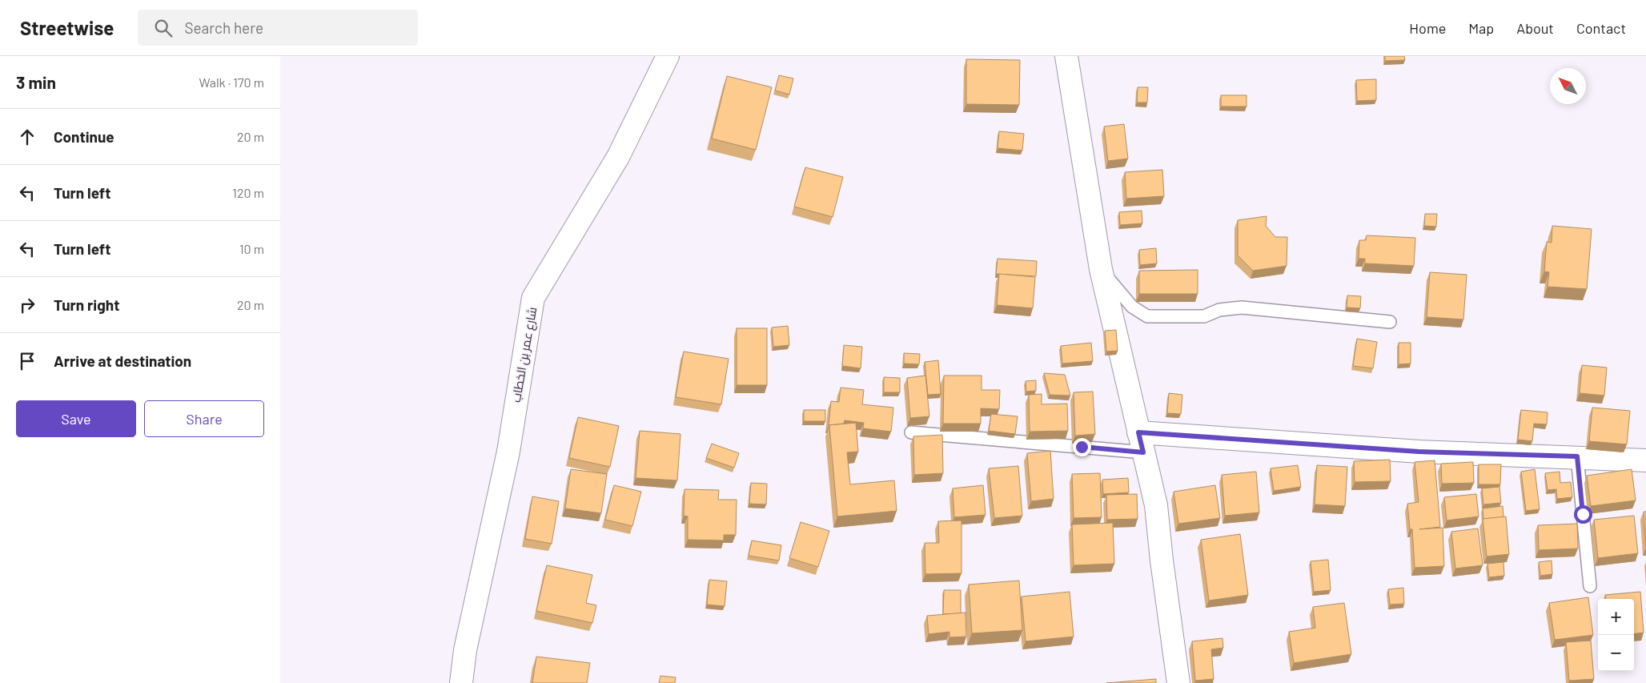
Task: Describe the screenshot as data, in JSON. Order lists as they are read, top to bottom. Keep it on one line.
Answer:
{"streets":{"street":["شارع عمر بن الخطاب"]},"north":"top left","page":{"header":"Streetwise","search":"Search here","nav":["Home","Map","About","Contact"],"heading":["3 min","Walk · 170 m"],"list":[["Continue","20 m"],["Turn left","120 m"],["Turn left","10 m"],["Turn right","20 m"],"Arrive at destination"],"buttons":["Save","Share"],"map_buttons":["+","−"]}}
